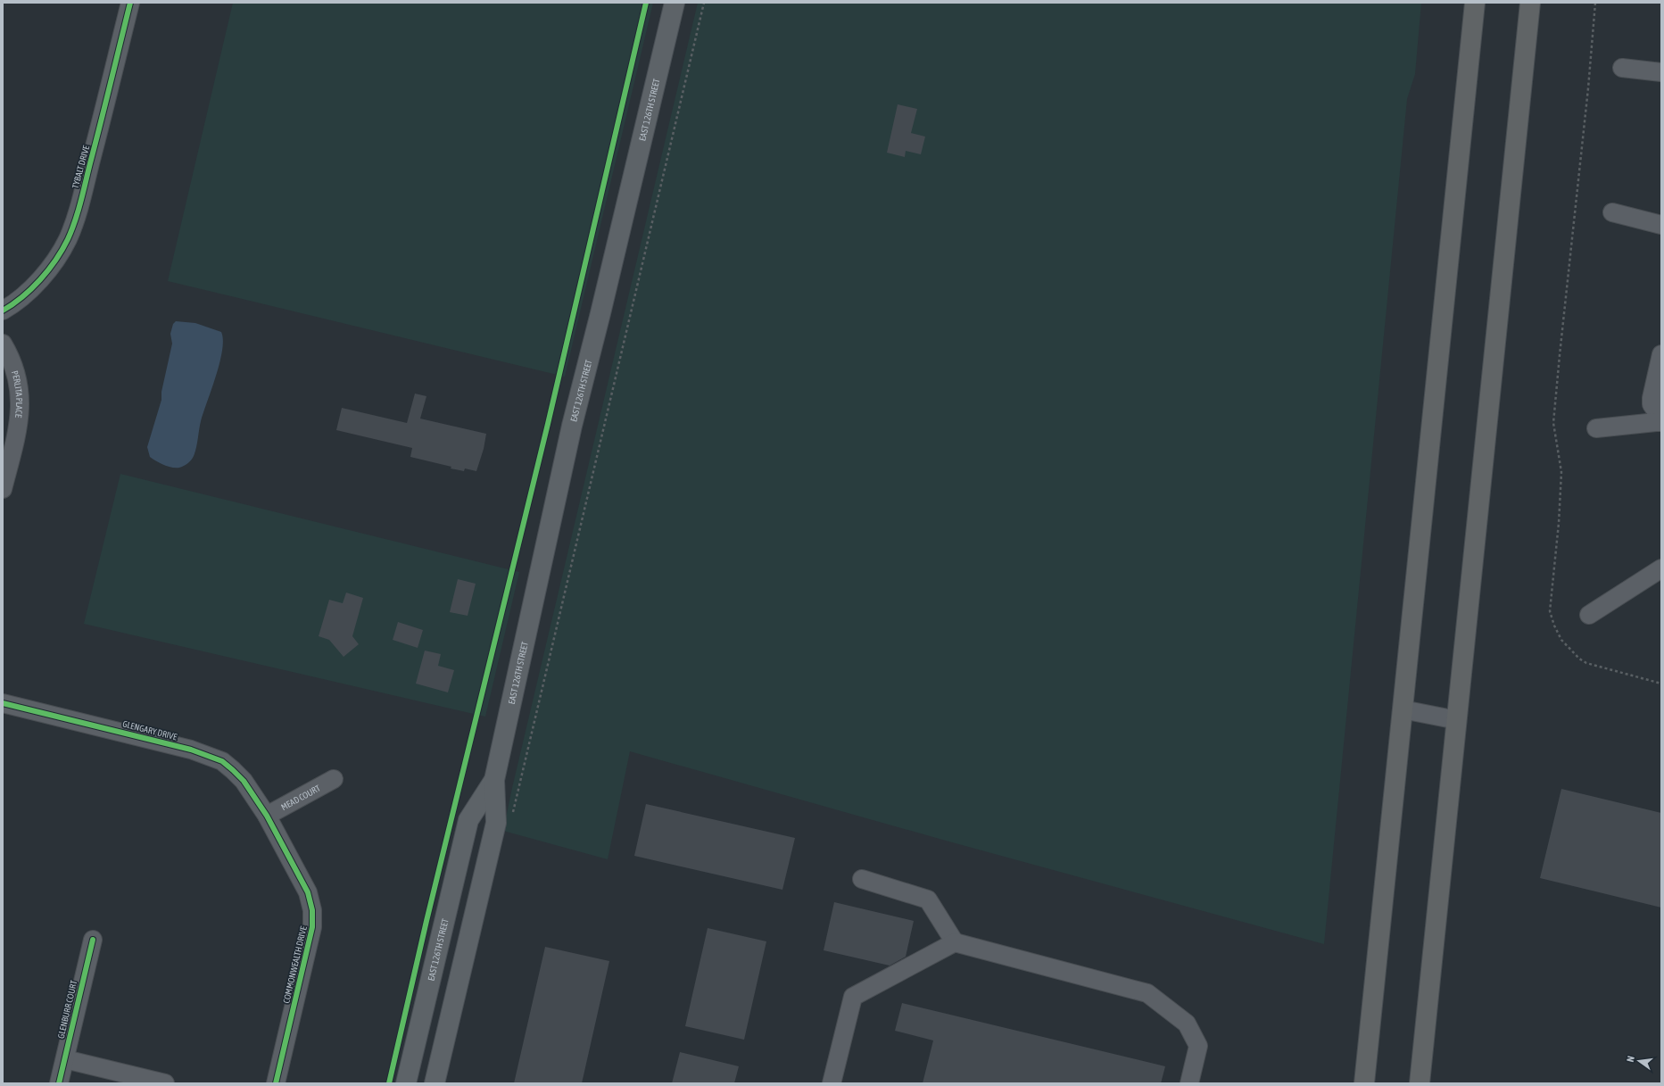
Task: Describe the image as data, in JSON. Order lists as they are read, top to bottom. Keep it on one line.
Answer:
{"streets":{"main road":["EAST 126TH STREET"],"street":["TYBALT DRIVE","PERLITA PLACE","GLENGARY DRIVE","MEAD COURT","COMMONWEALTH DRIVE","GLENBURR COURT"]},"crossings":[["GLENGARY DRIVE","MEAD COURT"],["GLENGARY DRIVE","COMMONWEALTH DRIVE"],["MEAD COURT","COMMONWEALTH DRIVE"]],"north":"left"}
